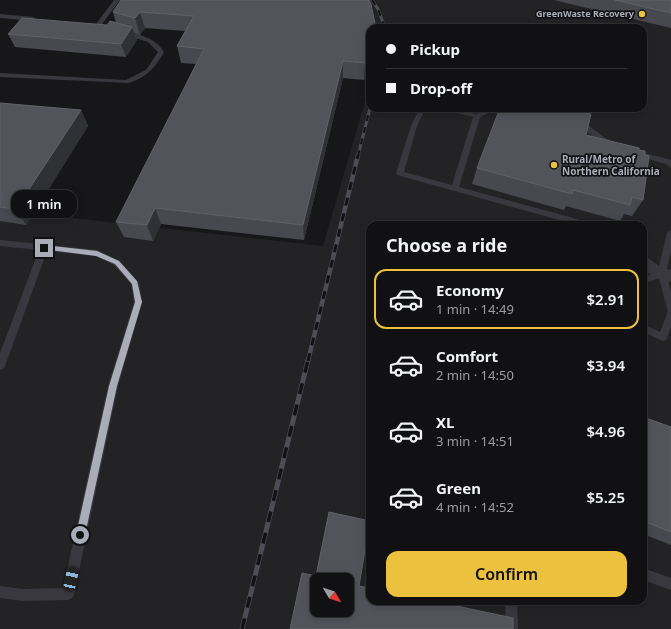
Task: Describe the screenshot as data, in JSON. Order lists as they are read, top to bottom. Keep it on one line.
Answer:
{"places":["GreenWaste Recovery","Rural/Metro of Northern California"],"north":"bottom right","page":{"banner":["Pickup","Drop-off"],"bubble":"1 min","heading":"Choose a ride","list":[{"name":"Economy","note":"1 min · 14:49","value":"$2.91"},{"name":"Comfort","note":"2 min · 14:50","value":"$3.94"},{"name":"XL","note":"3 min · 14:51","value":"$4.96"},{"name":"Green","note":"4 min · 14:52","value":"$5.25"}],"buttons":"Confirm"}}
